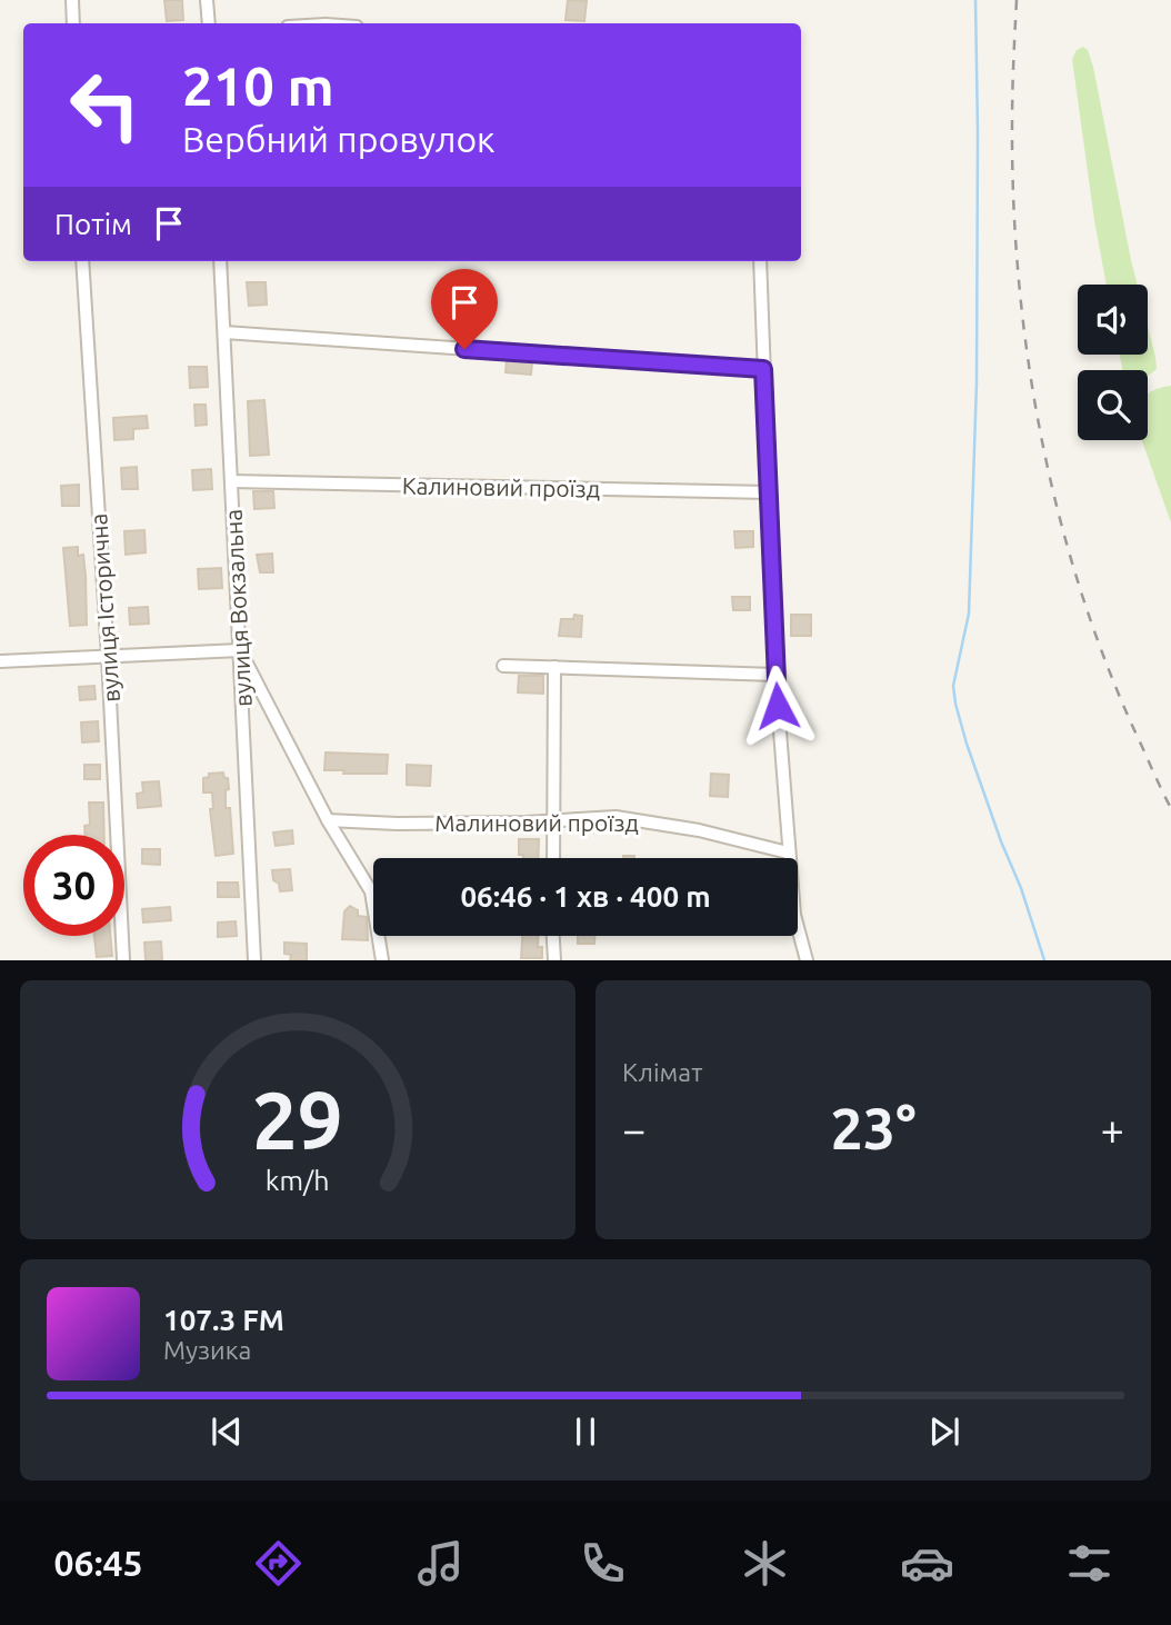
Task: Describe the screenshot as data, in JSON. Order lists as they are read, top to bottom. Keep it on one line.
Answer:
{"streets":{"street":["Калиновий проїзд","вулиця Історична","вулиця Вокзальна","Малиновий проїзд"]},"crossings":[["Калиновий проїзд","вулиця Вокзальна"]],"page":{"turn":["210 m","Вербний провулок"],"then":"Потім","limit":"30","trip":"06:46 · 1 хв · 400 m","tile":"Клімат","heat":["−","23°","+"],"song":["107.3 FM","Музика"],"tabs":"06:45","gauge":["29","km/h"]}}
